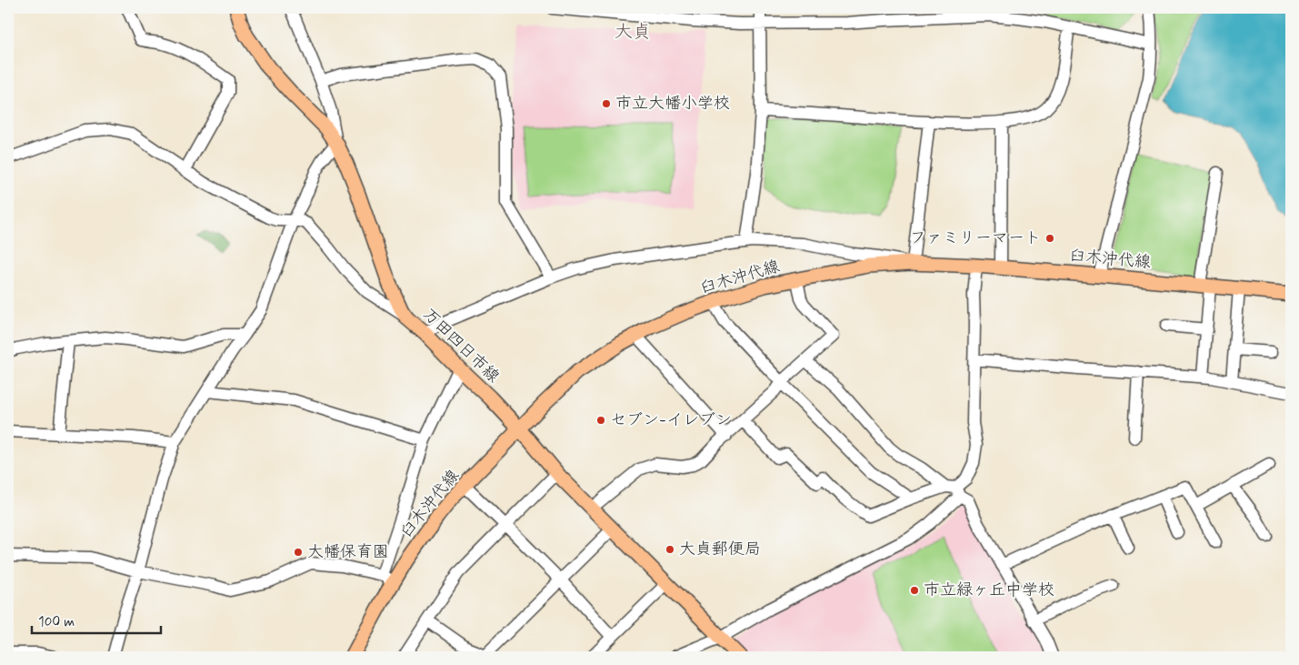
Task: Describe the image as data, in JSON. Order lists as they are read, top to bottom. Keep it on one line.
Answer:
{"streets":{"main road":["臼木沖代線","万田四日市線"]},"crossings":[["臼木沖代線","万田四日市線"]],"districts":["大貞"],"places":["市立大幡小学校","ファミリーマート","セブン-イレブン","大貞郵便局","大幡保育園","市立緑ヶ丘中学校"],"scale_bar":"100 m"}
